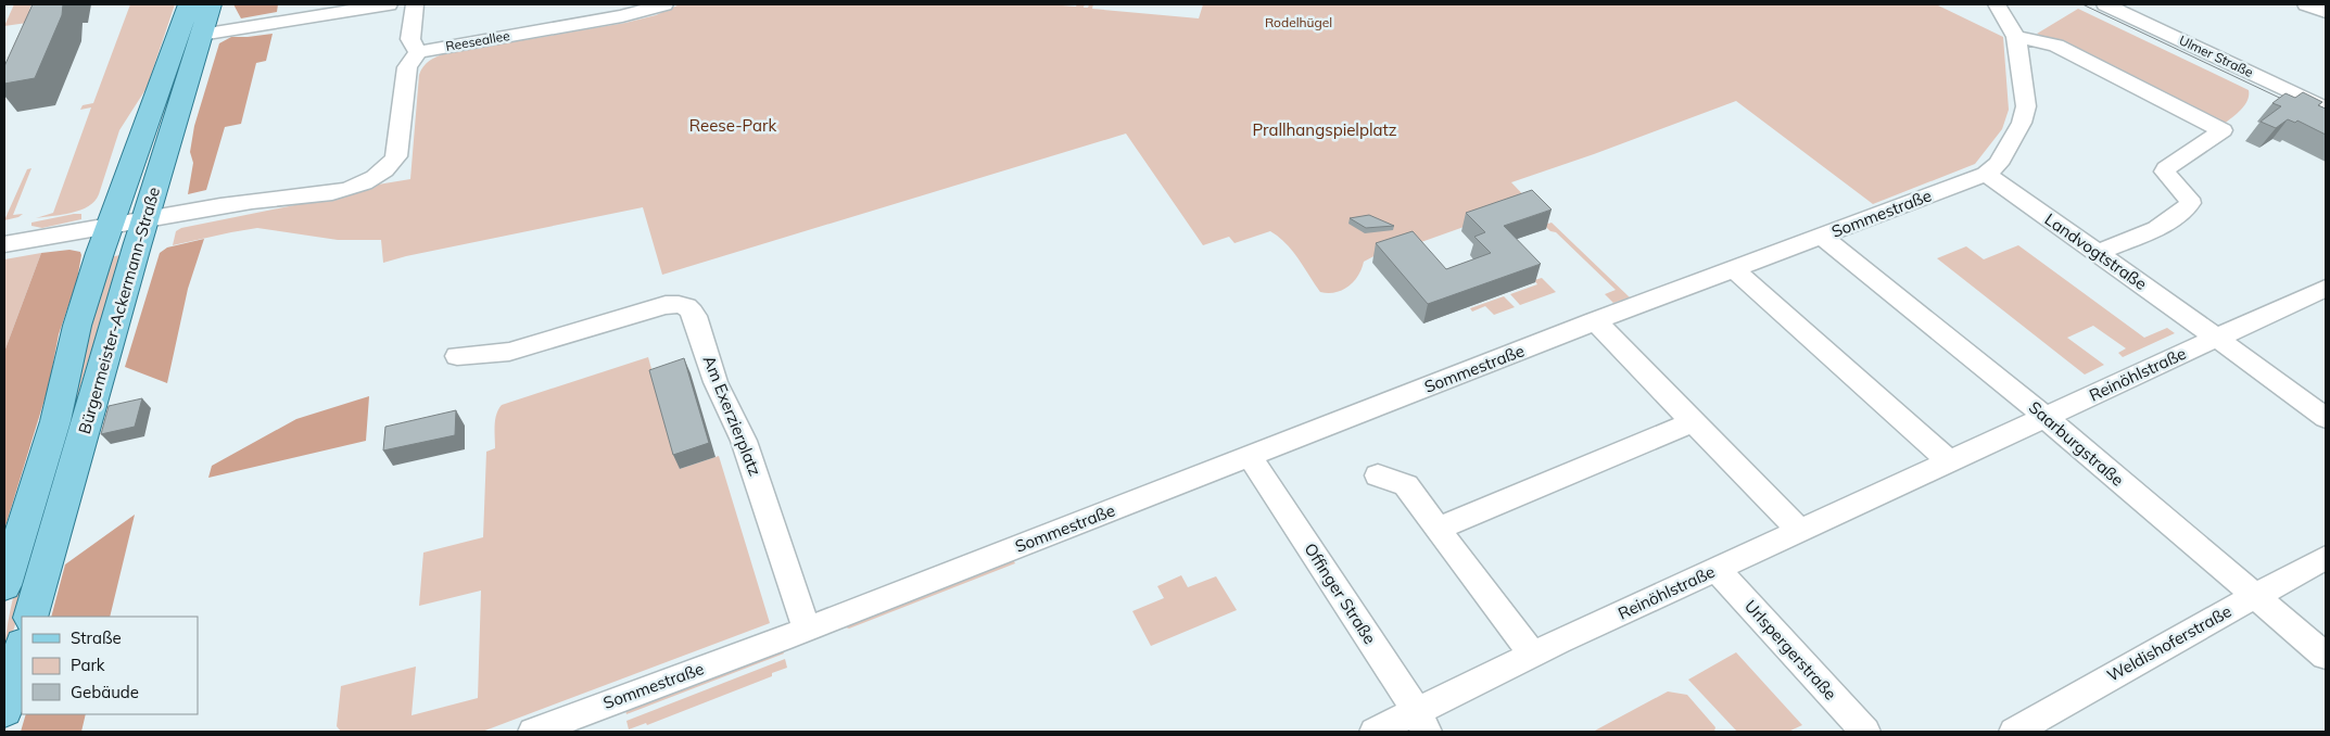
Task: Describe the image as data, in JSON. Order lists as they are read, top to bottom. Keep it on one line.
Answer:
{"streets":{"main road":["Bürgermeister-Ackermann-Straße"],"street":["Reeseallee","Ulmer Straße","Sommestraße","Landvogtstraße","Reinöhlstraße","Am Exerzierplatz","Saarburgstraße","Offinger Straße","Weldishoferstraße","Urlspergerstraße"]},"crossings":[["Sommestraße","Landvogtstraße"],["Sommestraße","Am Exerzierplatz"],["Sommestraße","Saarburgstraße"],["Sommestraße","Offinger Straße"],["Landvogtstraße","Reinöhlstraße"],["Reinöhlstraße","Saarburgstraße"],["Reinöhlstraße","Offinger Straße"],["Reinöhlstraße","Urlspergerstraße"],["Saarburgstraße","Weldishoferstraße"]],"parks":["Rodelhügel","Reese-Park","Prallhangspielplatz"],"legend":["Straße","Park","Gebäude"]}
